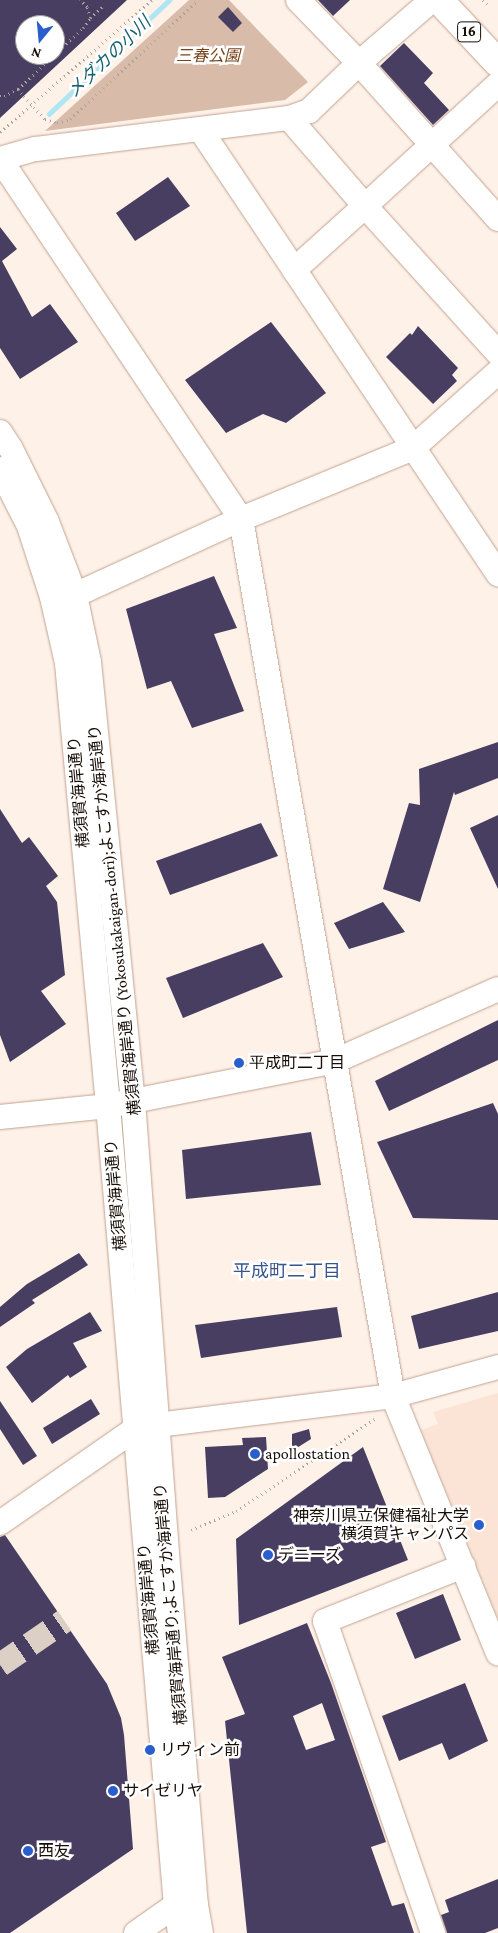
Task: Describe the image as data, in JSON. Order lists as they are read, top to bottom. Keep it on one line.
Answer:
{"streets":{"highway":["16"],"street":["横須賀海岸通り","横須賀海岸通り (Yokosukakaigan-dori);よこすか海岸通り","横須賀海岸通り;よこすか海岸通り"]},"crossings":[["横須賀海岸通り","横須賀海岸通り (Yokosukakaigan-dori);よこすか海岸通り"],["横須賀海岸通り","横須賀海岸通り;よこすか海岸通り"],["横須賀海岸通り (Yokosukakaigan-dori);よこすか海岸通り","横須賀海岸通り;よこすか海岸通り"]],"districts":["平成町二丁目"],"water":["メダカの小川"],"parks":["三春公園"],"places":["平成町二丁目","apollostation","神奈川県立保健福祉大学 横須賀キャンパス","デニーズ","リヴィン前","サイゼリヤ","西友"],"north":"bottom"}
